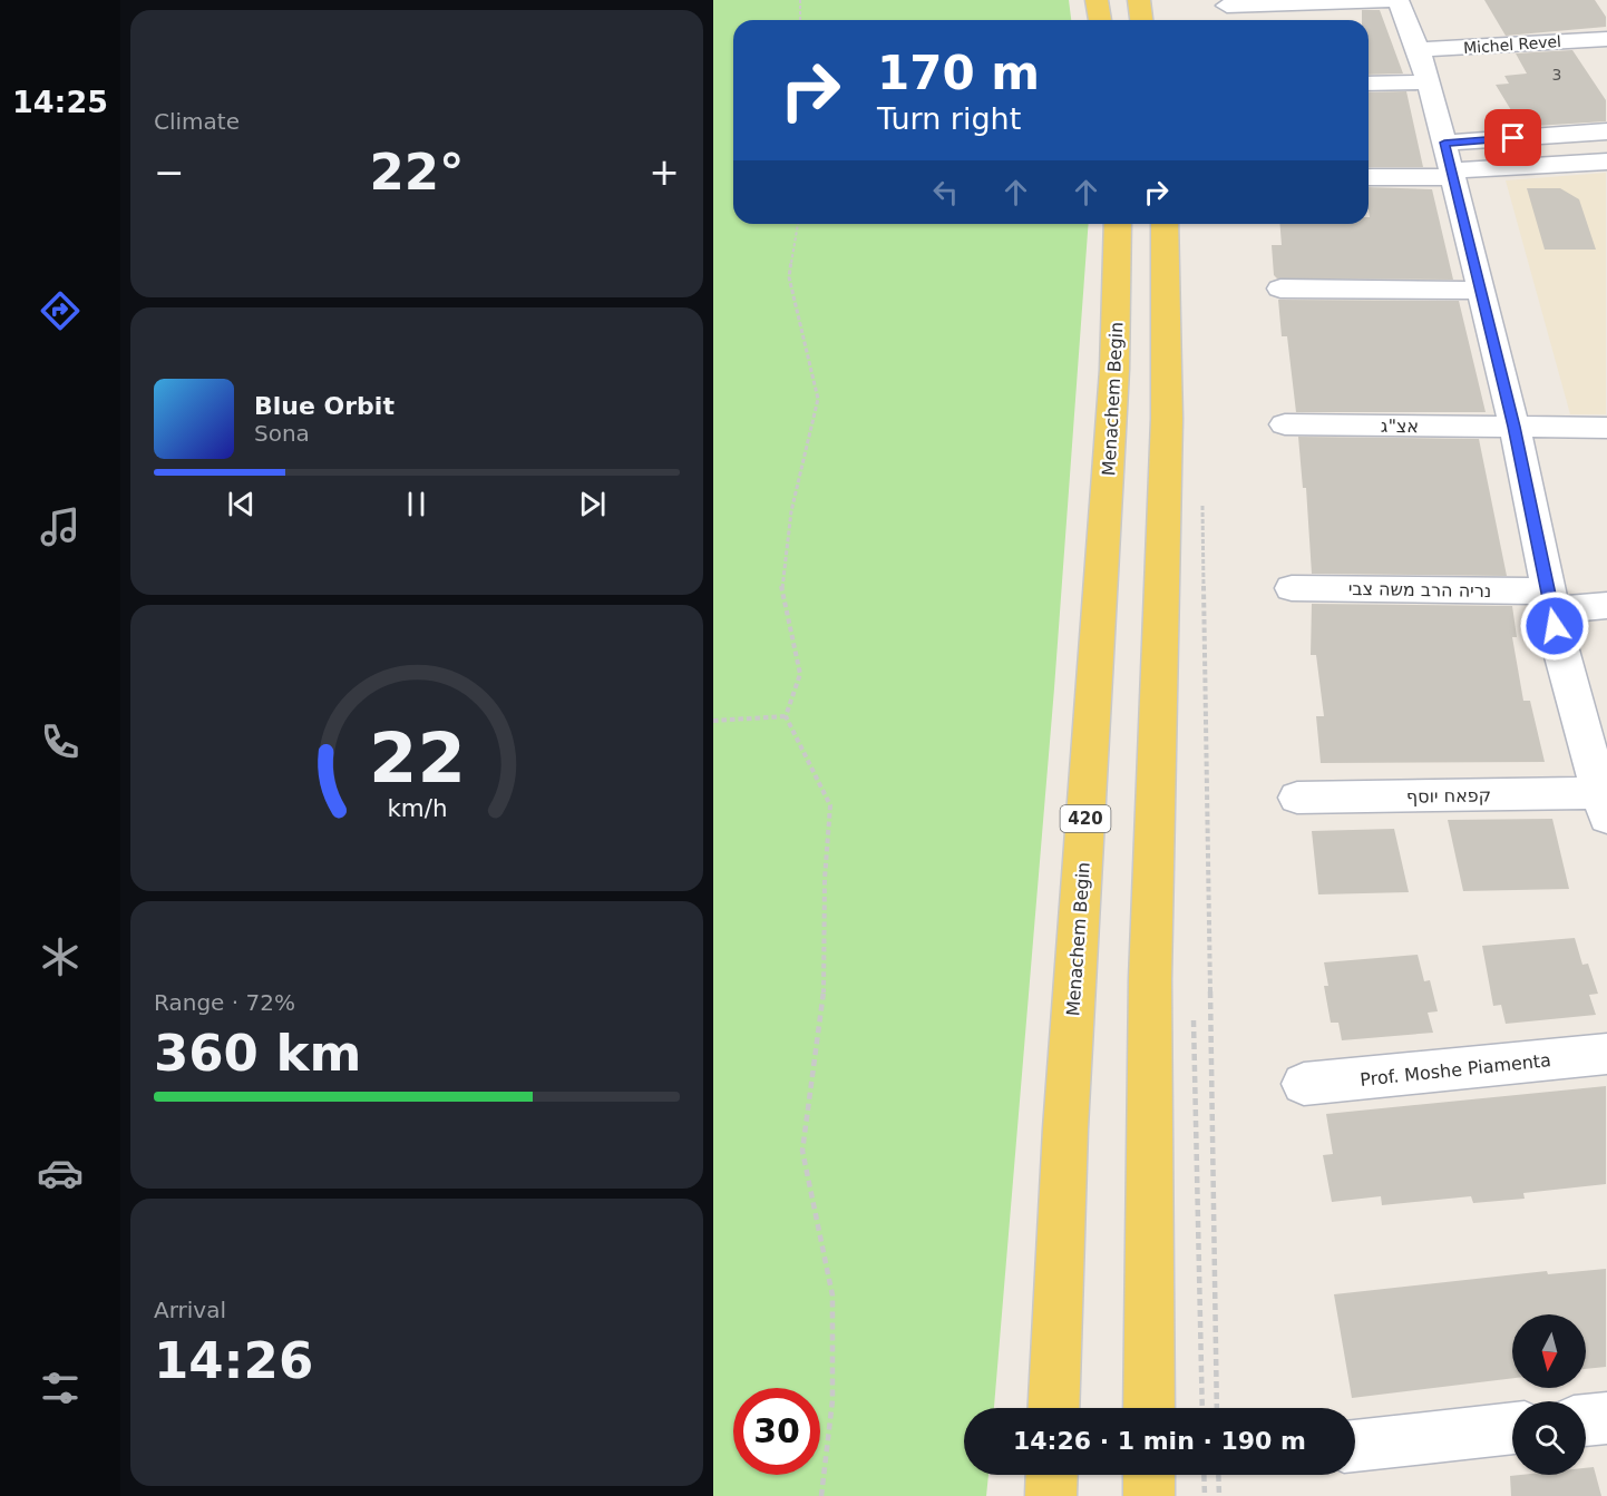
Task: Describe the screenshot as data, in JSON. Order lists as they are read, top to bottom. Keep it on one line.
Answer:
{"streets":{"main road":["Menachem Begin","420"],"street":["Michel Revel","אצ\"ג","נריה הרב משה צבי","קפאח יוסף","Prof. Moshe Piamenta"]},"house_numbers":["3"],"north":"bottom","page":{"tabs":"14:25","tile":["Climate",["Range · 72%","360 km"],["Arrival","14:26"]],"turn":["170 m","Turn right"],"heat":["−","22°","+"],"song":["Blue Orbit","Sona"],"limit":"30","trip":"14:26 · 1 min · 190 m","gauge":["22","km/h"]}}
